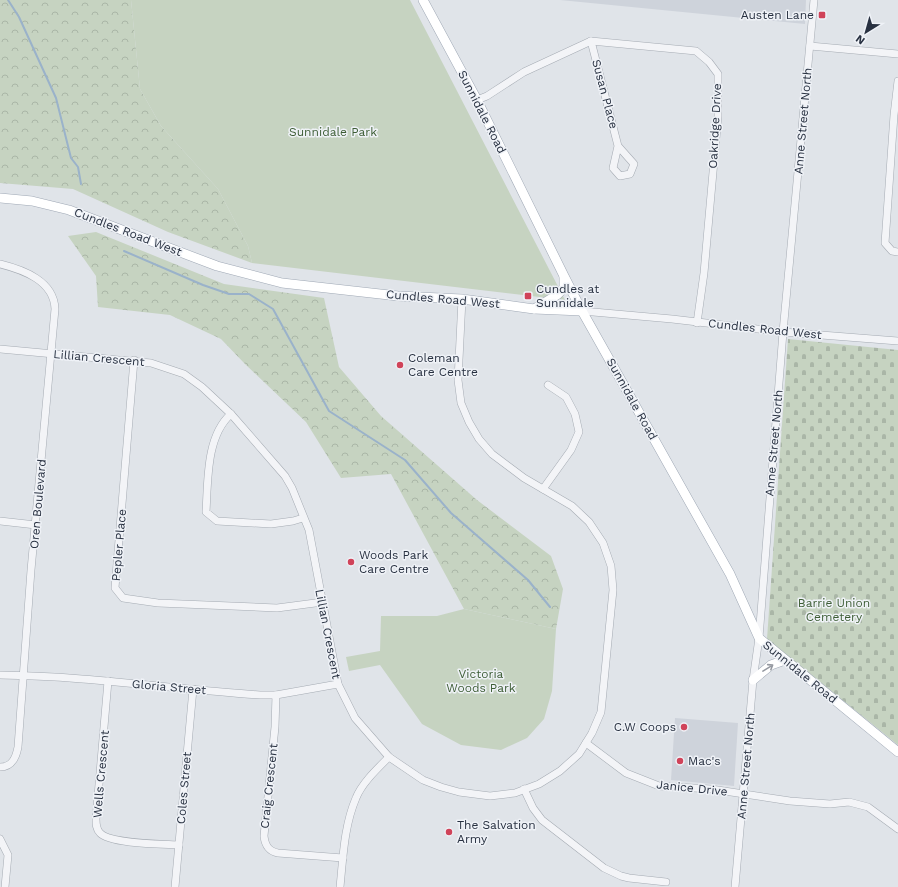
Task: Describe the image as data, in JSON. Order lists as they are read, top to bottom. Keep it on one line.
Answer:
{"streets":{"main road":["Sunnidale Road","Cundles Road West"],"street":["Susan Place","Anne Street North","Oakridge Drive","Lillian Crescent","Oren Boulevard","Pepler Place","Gloria Street","Wells Crescent","Craig Crescent","Coles Street","Janice Drive"]},"crossings":[["Susan Place","Oakridge Drive"],["Sunnidale Road","Anne Street North"],["Sunnidale Road","Cundles Road West"],["Anne Street North","Cundles Road West"],["Anne Street North","Janice Drive"],["Oakridge Drive","Cundles Road West"],["Cundles Road West","Lillian Crescent"],["Lillian Crescent","Oren Boulevard"],["Lillian Crescent","Pepler Place"],["Lillian Crescent","Gloria Street"],["Lillian Crescent","Janice Drive"],["Oren Boulevard","Gloria Street"],["Gloria Street","Wells Crescent"],["Gloria Street","Craig Crescent"],["Gloria Street","Coles Street"],["Wells Crescent","Coles Street"]],"parks":["Sunnidale Park","Barrie Union Cemetery","Victoria Woods Park"],"places":{"transit":["Austen Lane","Cundles at Sunnidale"],"other":["Coleman Care Centre","Woods Park Care Centre","C.W Coops","Mac's","The Salvation Army"]},"north":"bottom left"}
